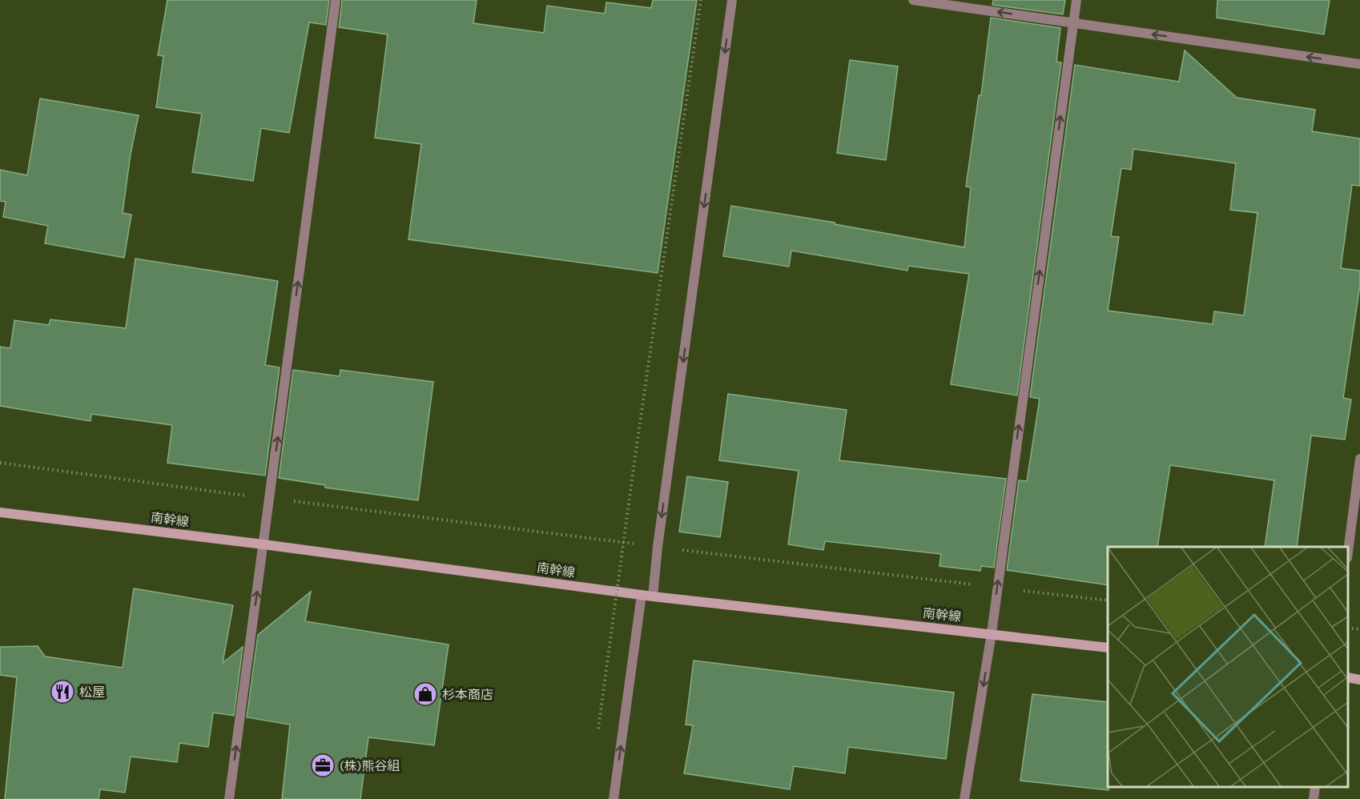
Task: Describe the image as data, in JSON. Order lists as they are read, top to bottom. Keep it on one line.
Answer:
{"streets":{"main road":["南幹線"]},"places":{"restaurant":["松屋"],"shop":["杉本商店"],"office":["(株)熊谷組"]}}
